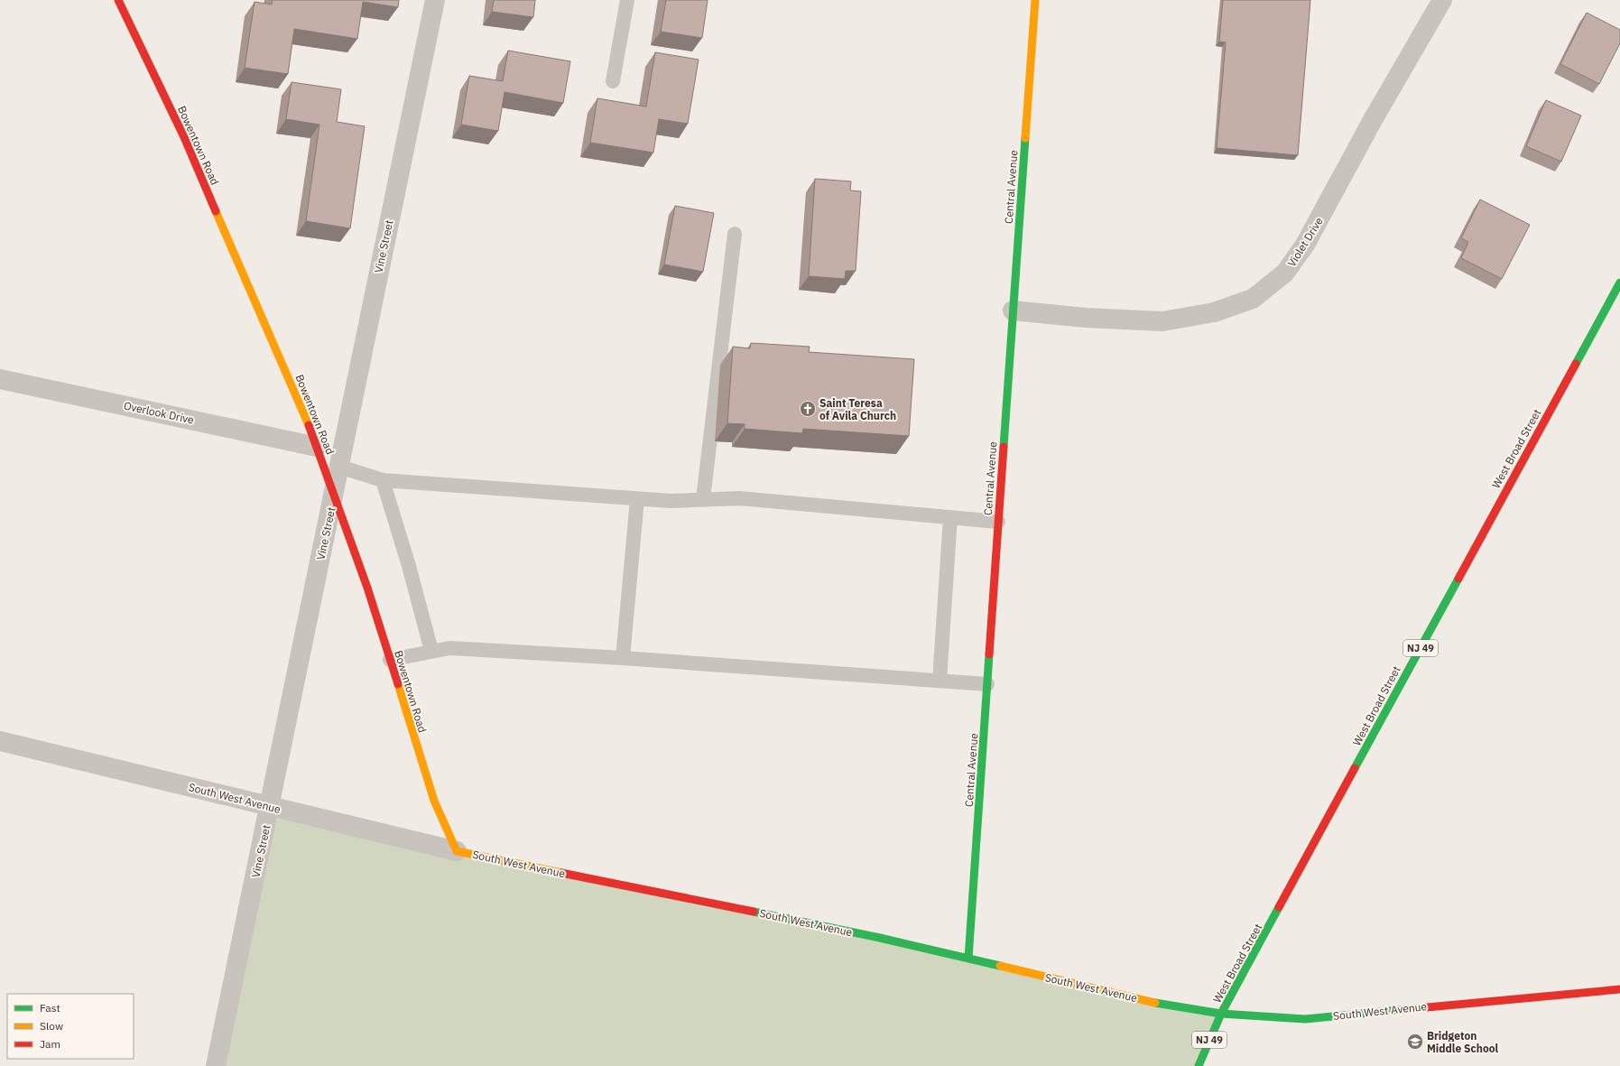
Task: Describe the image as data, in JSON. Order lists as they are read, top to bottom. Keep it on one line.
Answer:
{"streets":{"main road":["Bowentown Road","Central Avenue","West Broad Street","NJ 49","South West Avenue"],"street":["Violet Drive","Vine Street","Overlook Drive"]},"crossings":[["Bowentown Road","Vine Street"],["Bowentown Road","Overlook Drive"],["Bowentown Road","South West Avenue"],["Central Avenue","Violet Drive"],["Central Avenue","South West Avenue"],["Vine Street","South West Avenue"],["West Broad Street","South West Avenue"]],"places":{"church":["Saint Teresa of Avila Church"],"school or university":["Bridgeton Middle School"]},"legend":["Fast","Slow","Jam"]}
